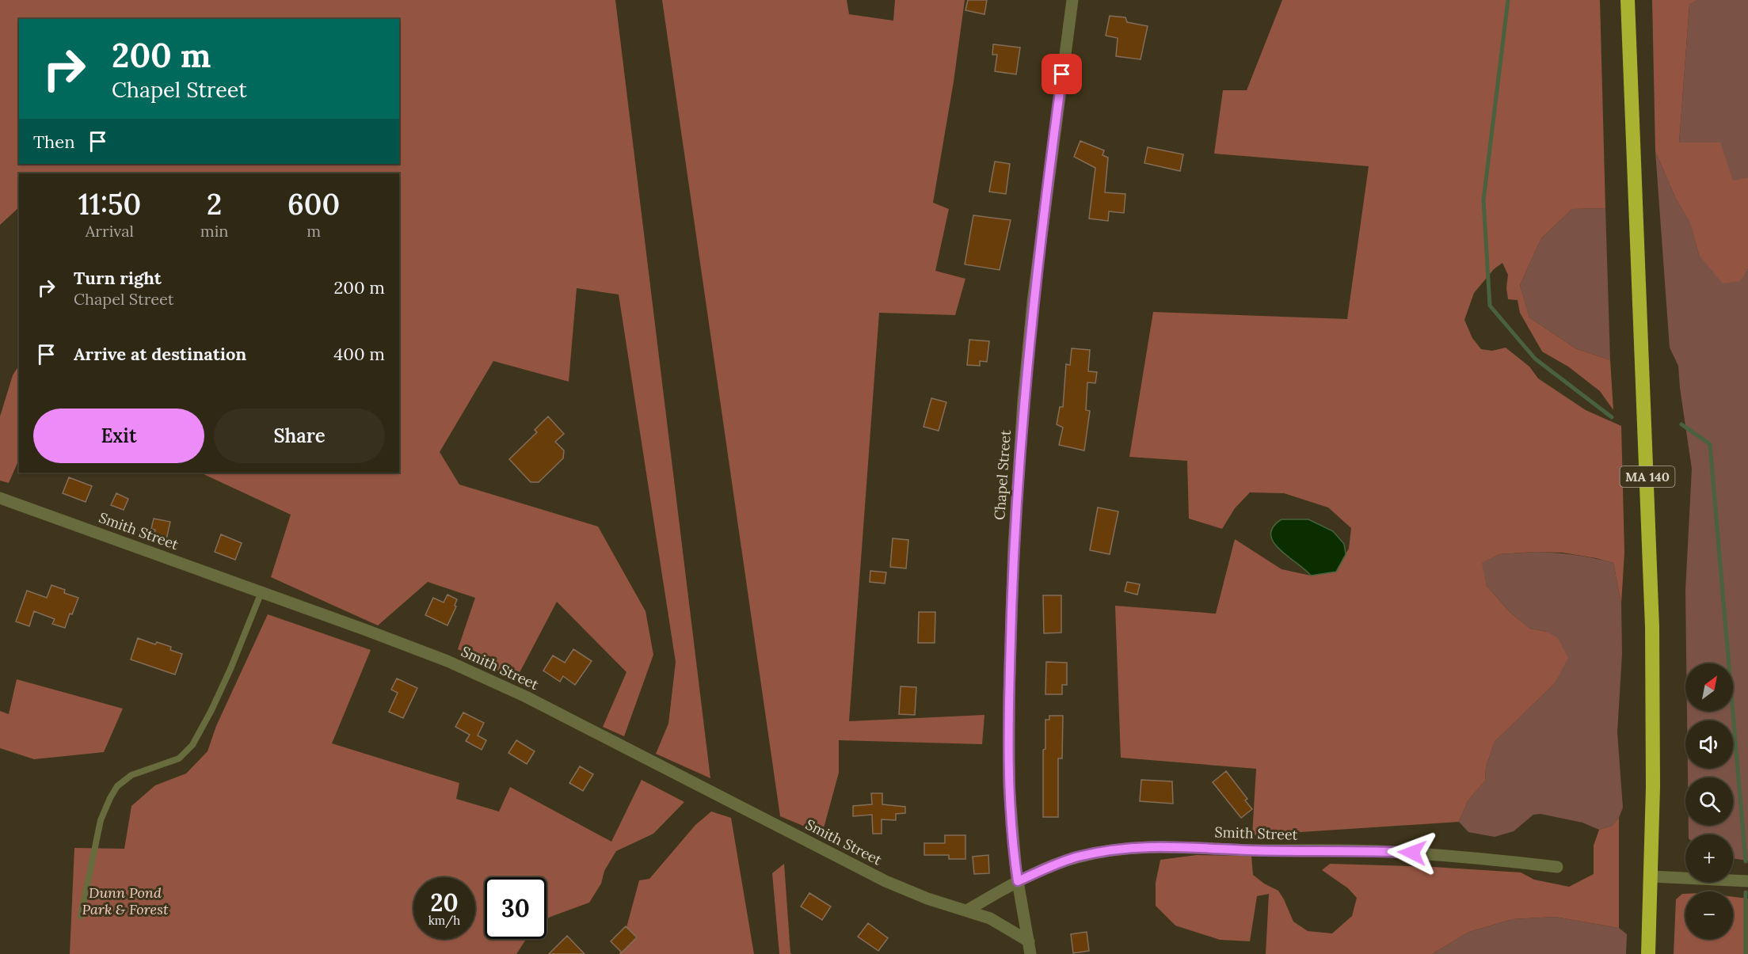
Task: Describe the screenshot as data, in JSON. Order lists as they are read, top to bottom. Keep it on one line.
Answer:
{"streets":{"highway":["MA 140"],"street":["Chapel Street","Smith Street"]},"crossings":[["Chapel Street","Smith Street"]],"parks":["Dunn Pond Park & Forest"],"north":"top right","page":{"turn":["200 m","Chapel Street"],"then":"Then","eta":["11:50","Arrival","2","min","600","m"],"list":[{"name":"Turn right","note":"Chapel Street","value":"200 m"},{"name":"Arrive at destination","value":"400 m"}],"buttons":["Exit","Share"],"map_buttons":["+","−"],"speed":"20 km/h","limit":"30"}}
